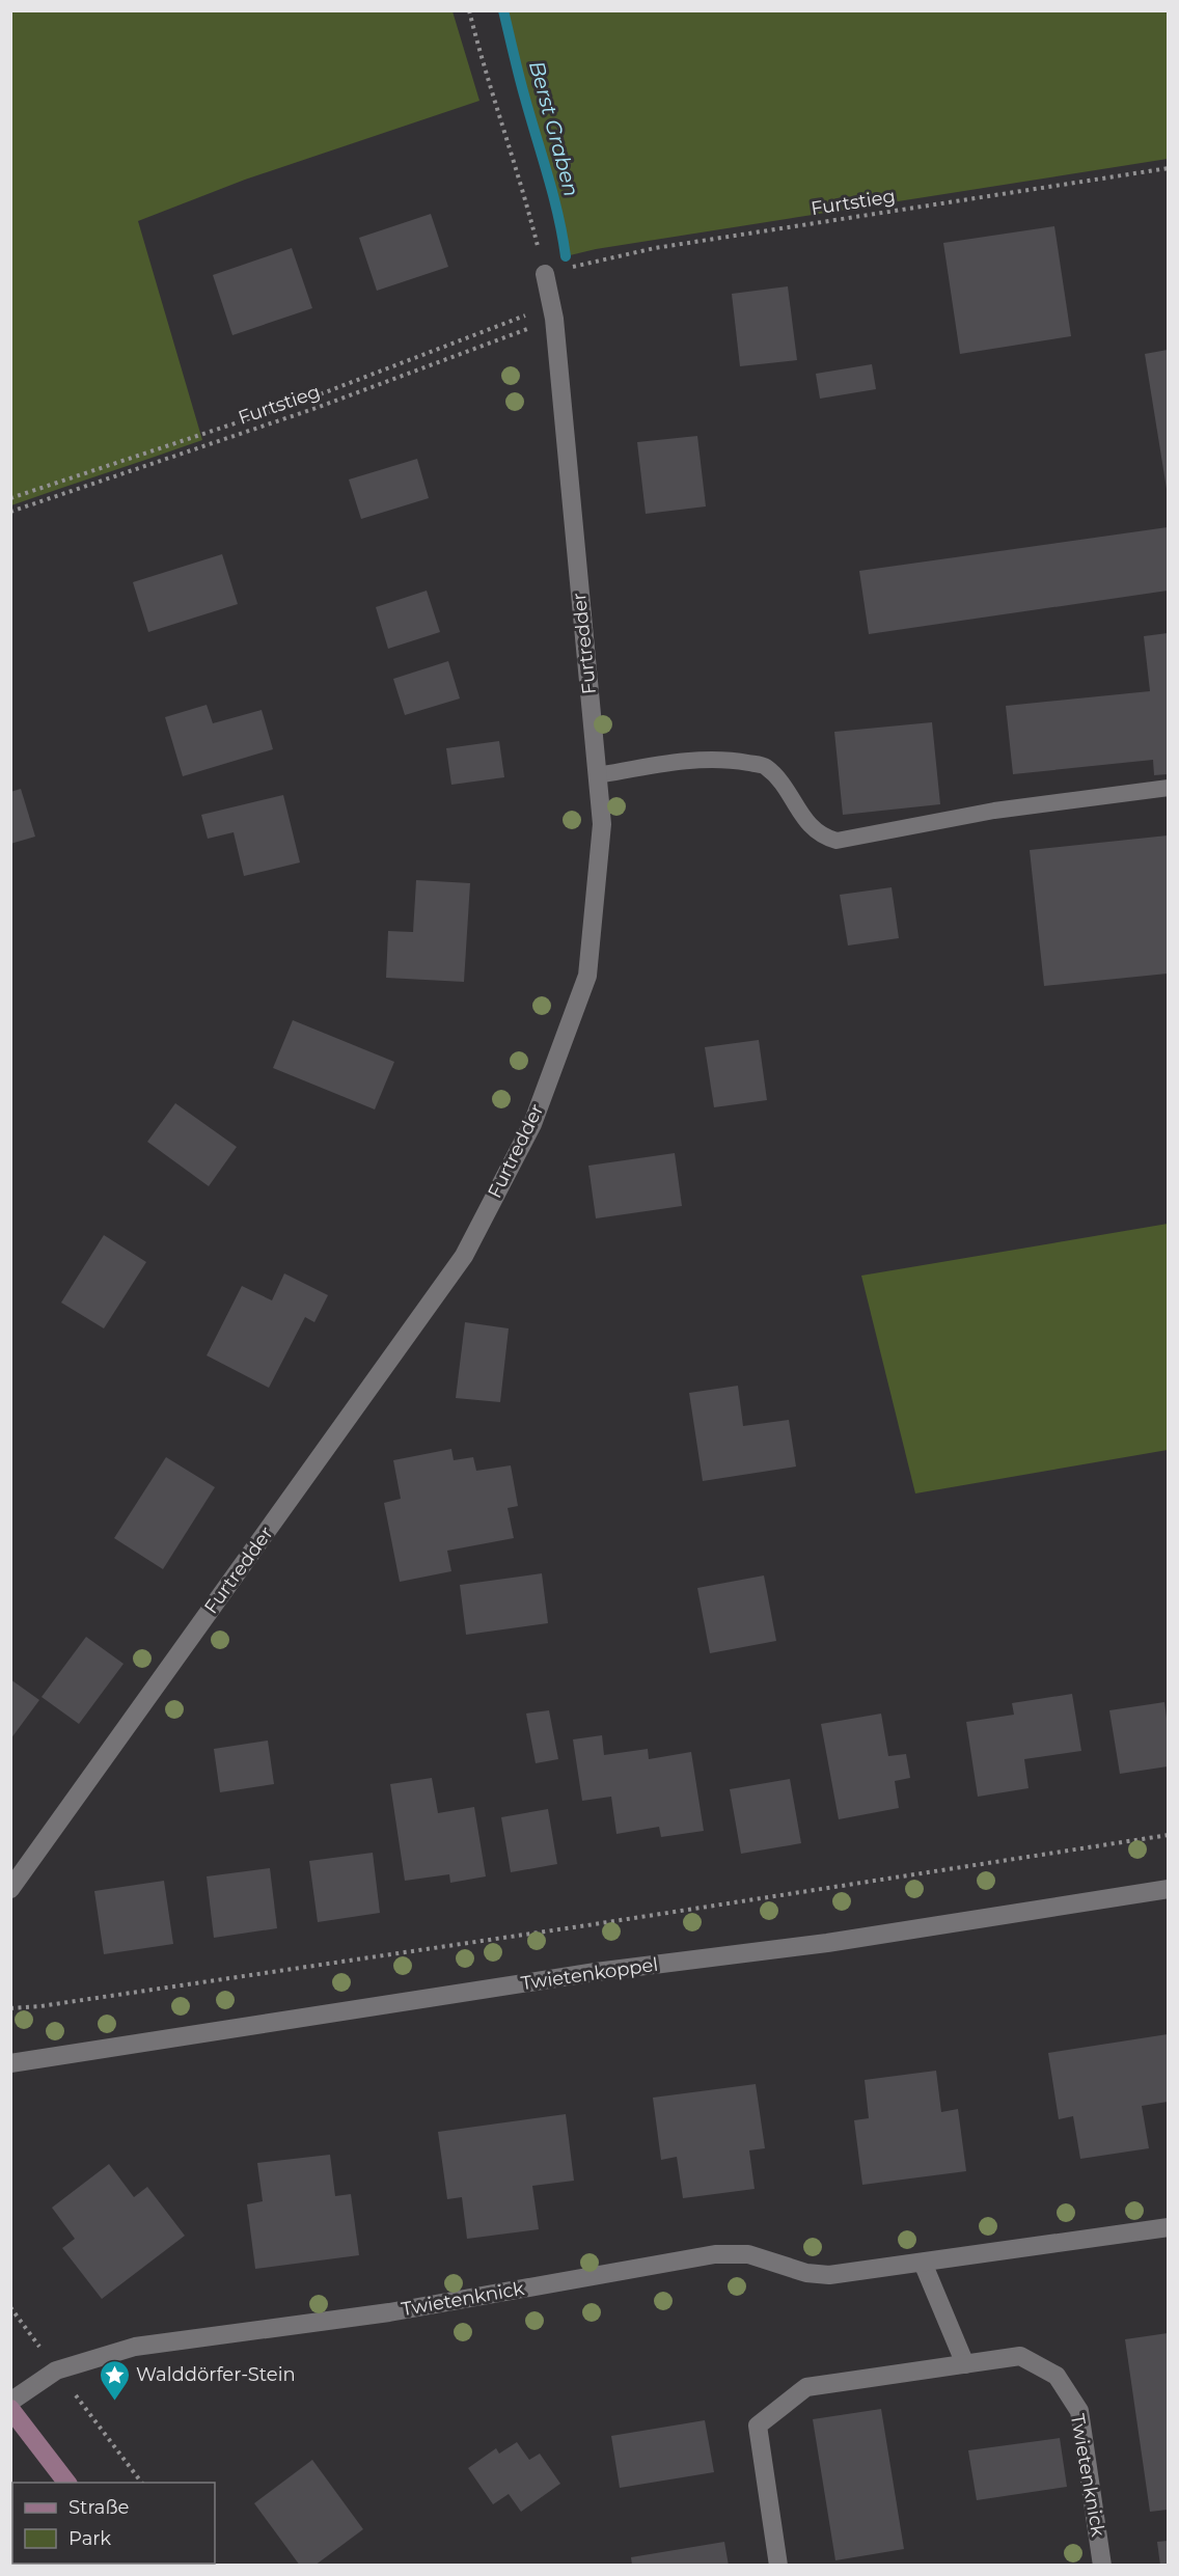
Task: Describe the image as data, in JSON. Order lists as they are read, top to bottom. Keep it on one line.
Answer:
{"streets":{"street":["Furtredder","Twietenkoppel","Twietenknick"],"path":["Furtstieg"]},"crossings":[["Furtstieg","Furtredder"]],"water":["Berst Graben"],"places":{"place":["Walddörfer-Stein"]},"legend":["Straße","Park"]}
